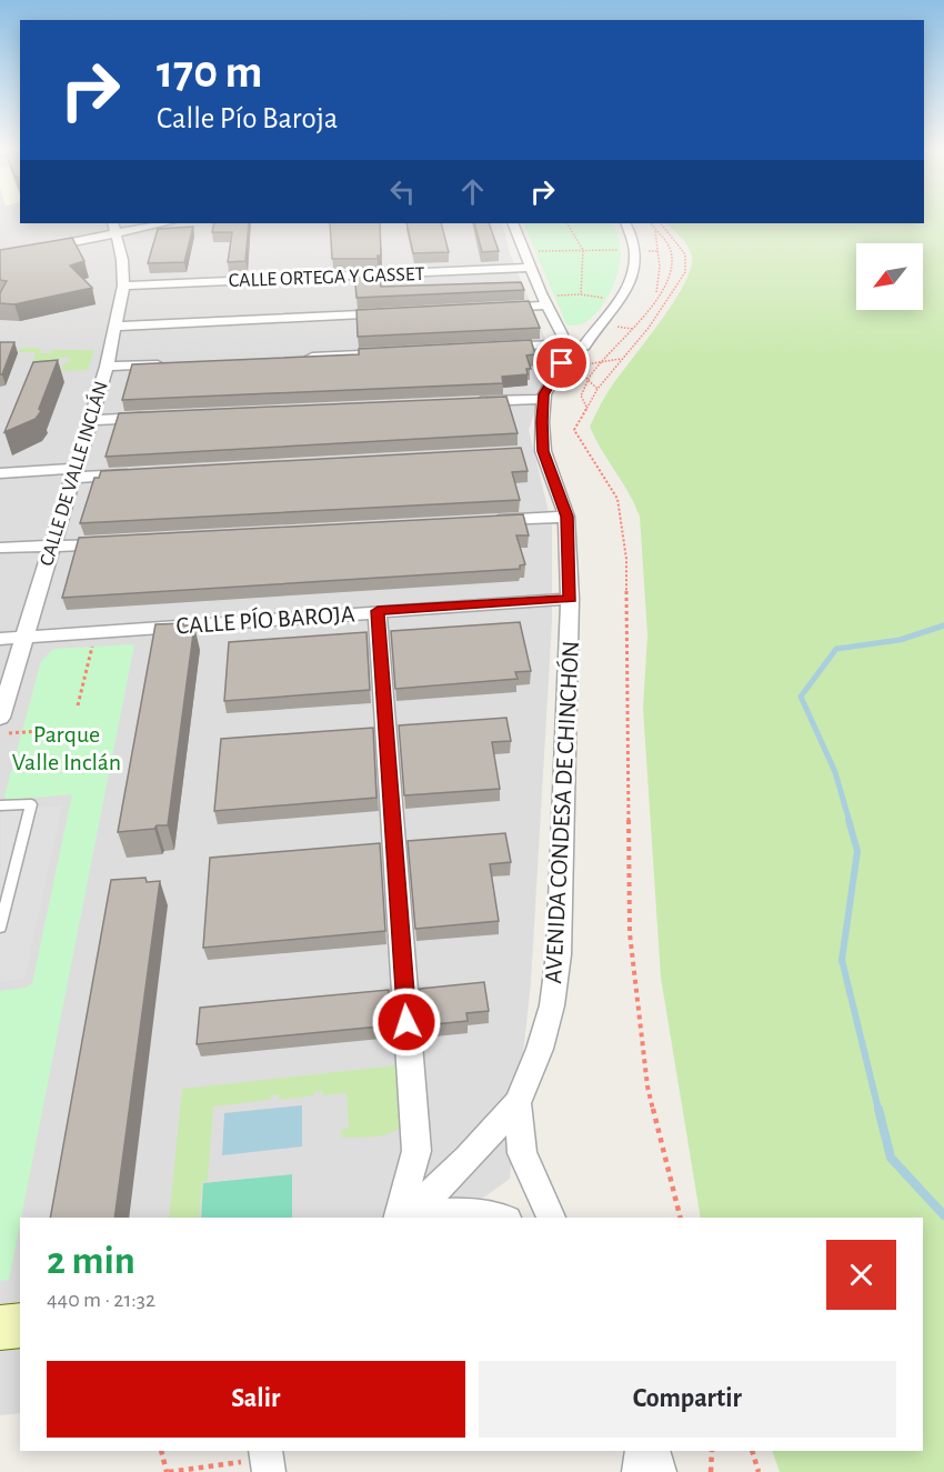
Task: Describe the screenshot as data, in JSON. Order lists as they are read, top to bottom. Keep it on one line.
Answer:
{"streets":{"street":["CALLE ORTEGA Y GASSET","CALLE DE VALLE INCLÁN","CALLE PÍO BAROJA","AVENIDA CONDESA DE CHINCHÓN"]},"crossings":[["CALLE ORTEGA Y GASSET","CALLE DE VALLE INCLÁN"],["CALLE DE VALLE INCLÁN","CALLE PÍO BAROJA"],["CALLE PÍO BAROJA","AVENIDA CONDESA DE CHINCHÓN"]],"parks":["Parque Valle Inclán"],"north":"bottom left","page":{"turn":["170 m","Calle Pío Baroja"],"heading":["2 min","440 m · 21:32"],"buttons":["Salir","Compartir"]}}
